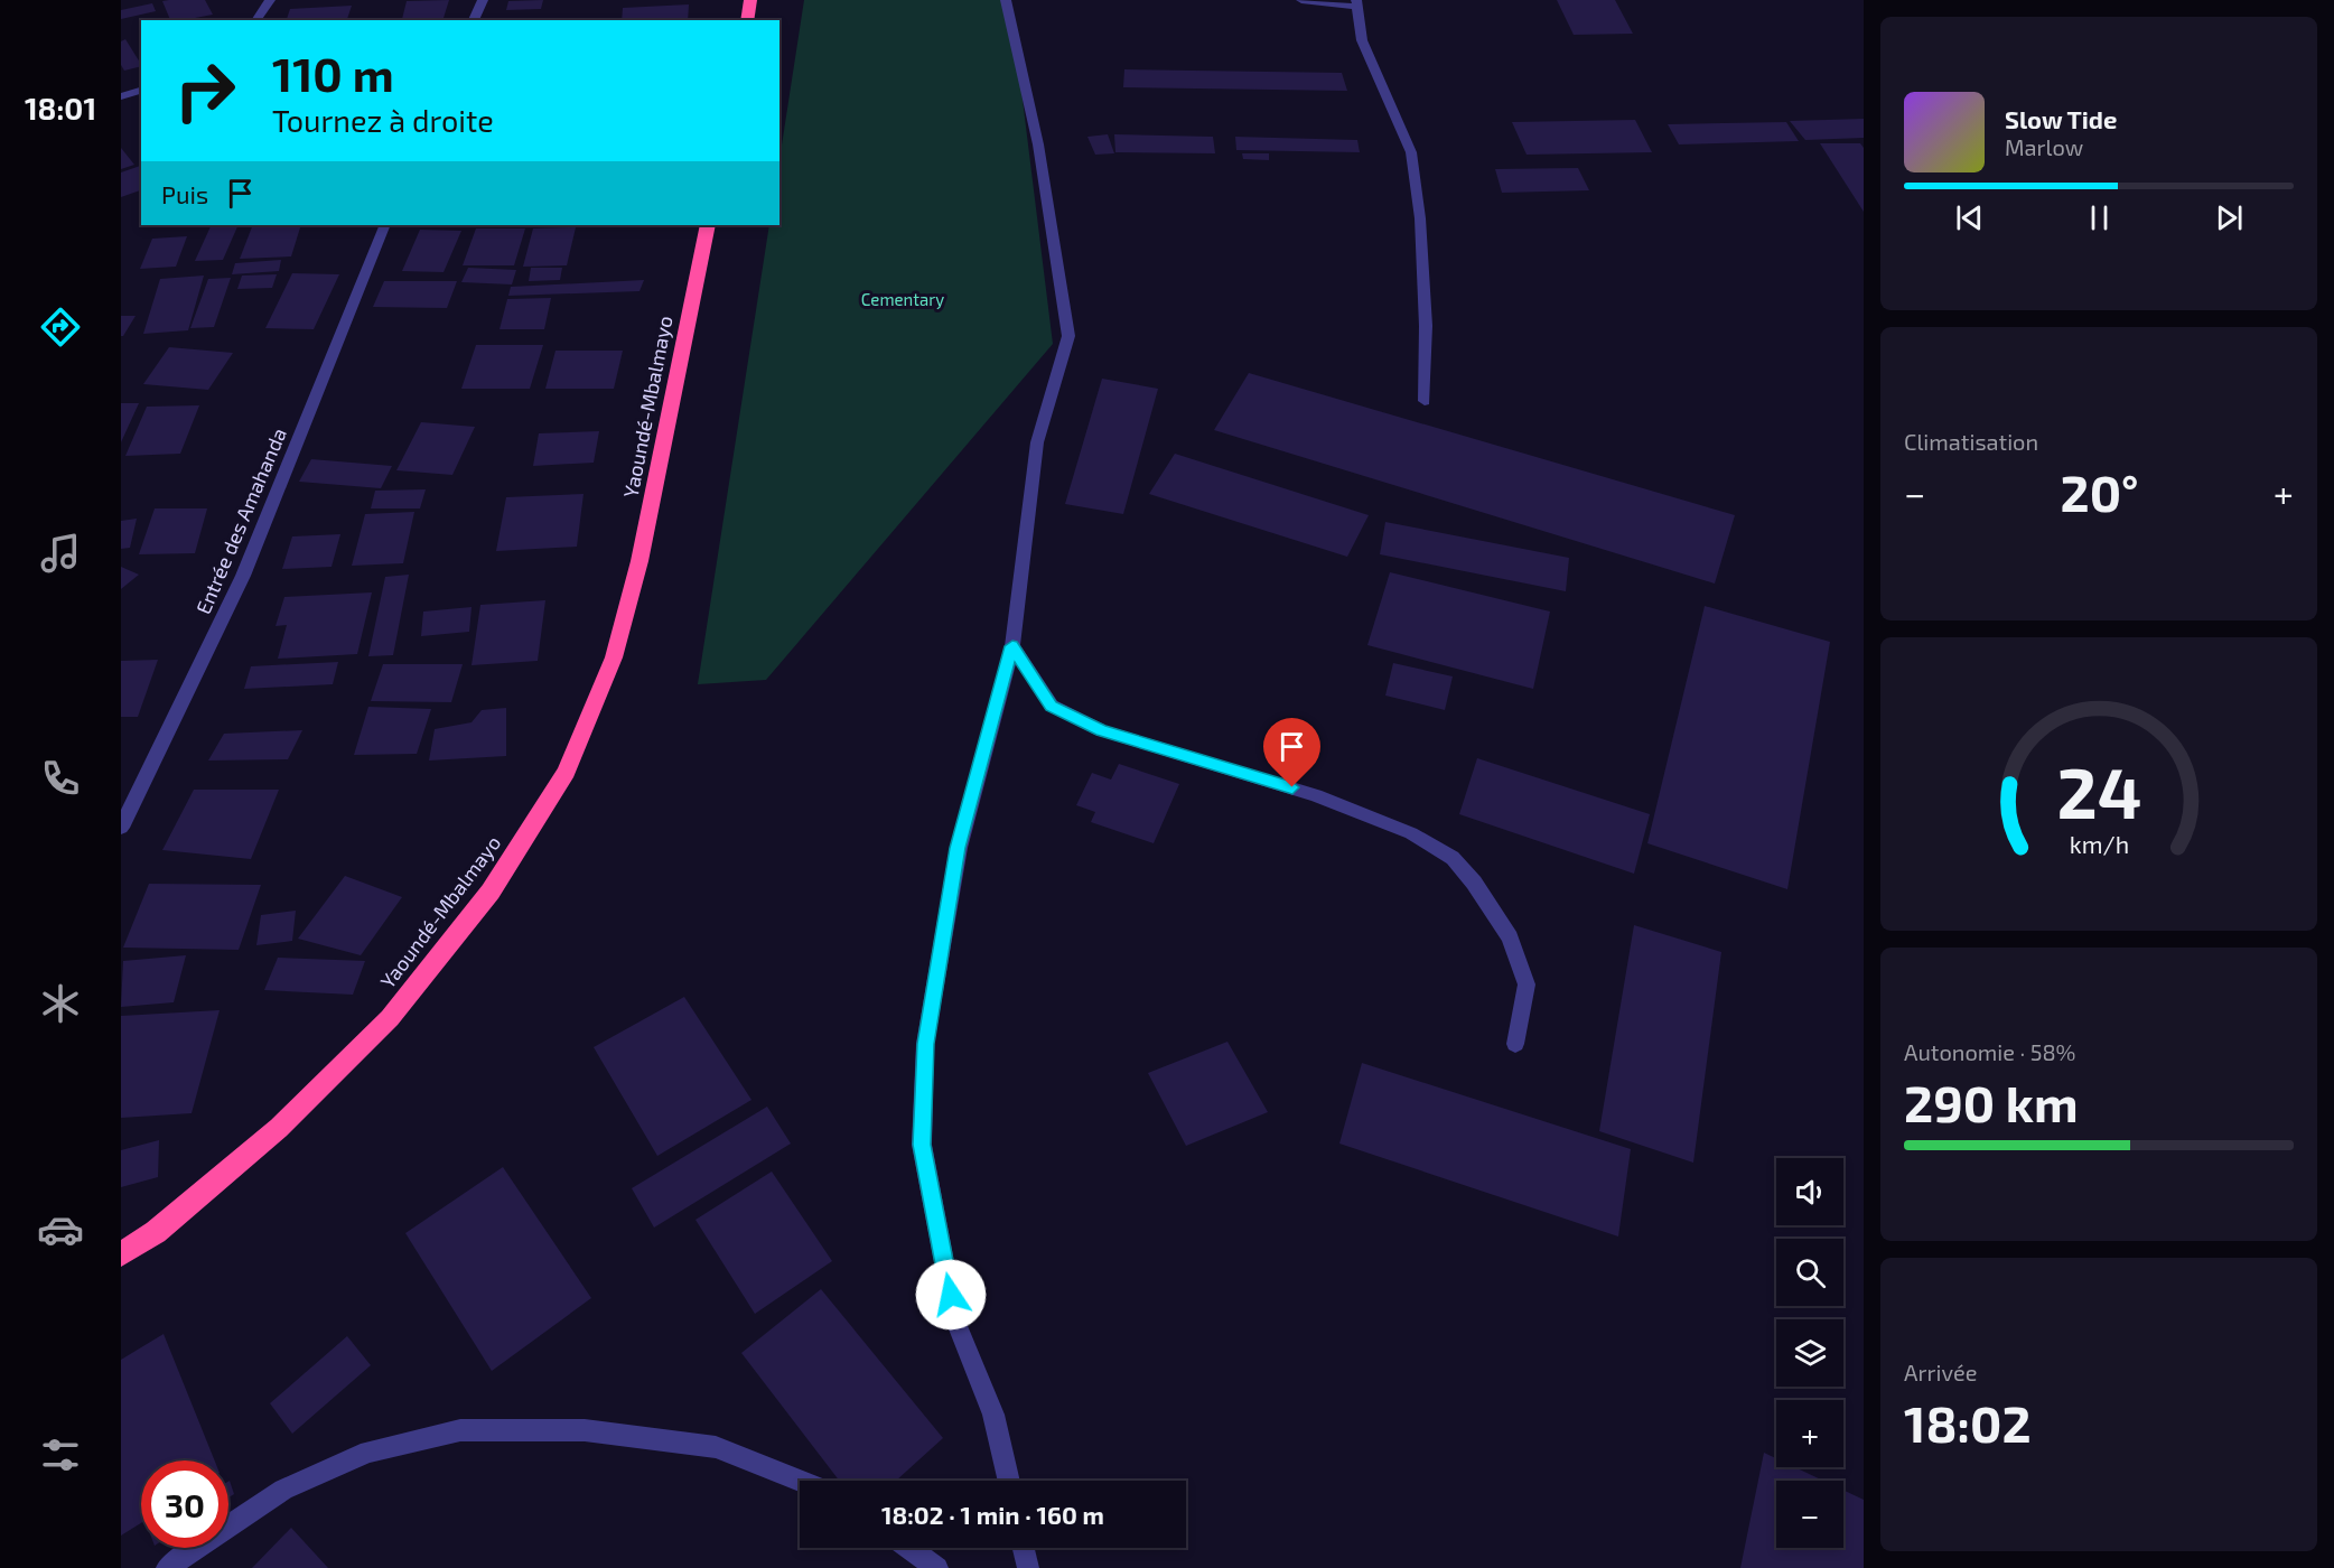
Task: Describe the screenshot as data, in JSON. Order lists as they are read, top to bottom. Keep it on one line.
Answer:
{"streets":{"highway":["Yaoundé-Mbalmayo"],"street":["Entrée des Amahanda"]},"parks":["Cementary"],"page":{"tabs":"18:01","turn":["110 m","Tournez à droite"],"song":["Slow Tide","Marlow"],"then":"Puis","tile":["Climatisation",["Autonomie · 58%","290 km"],["Arrivée","18:02"]],"heat":["−","20°","+"],"map_buttons":["+","−"],"limit":"30","trip":"18:02 · 1 min · 160 m","gauge":["24","km/h"]}}
